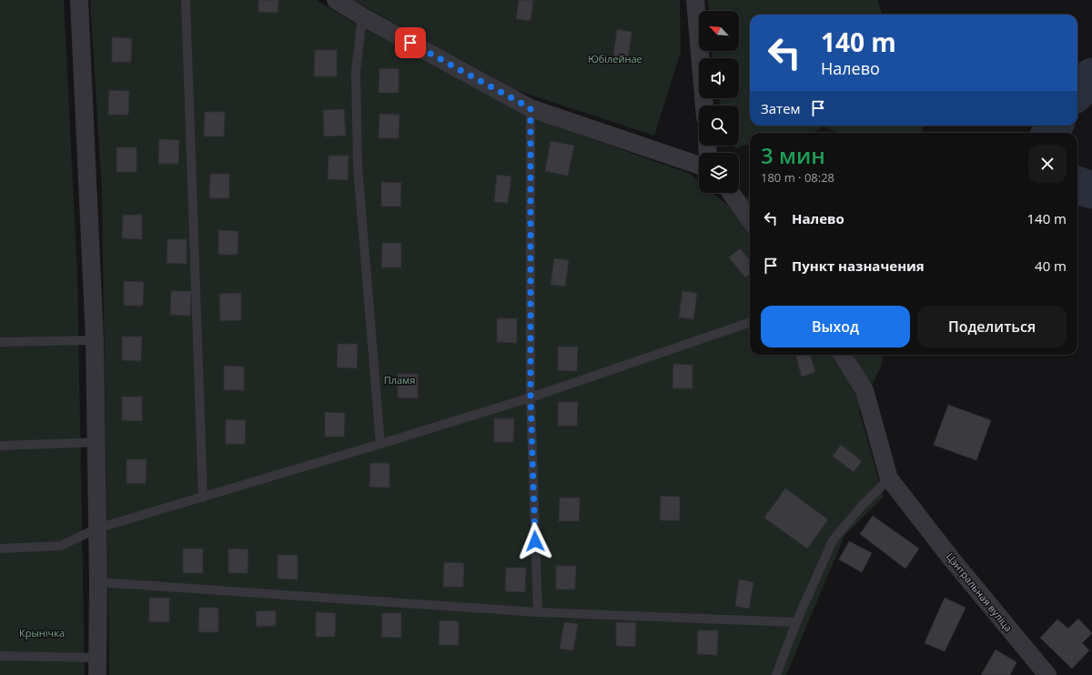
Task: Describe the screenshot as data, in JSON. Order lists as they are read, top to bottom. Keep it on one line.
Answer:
{"streets":{"street":["Цэнтральная вуліца"]},"parks":["Юбілейнае","Пламя","Крынічка"],"north":"top left","page":{"turn":["140 m","Налево"],"then":"Затем","heading":["3 мин","180 m · 08:28"],"list":[{"name":"Налево","value":"140 m"},{"name":"Пункт назначения","value":"40 m"}],"buttons":["Выход","Поделиться"]}}
